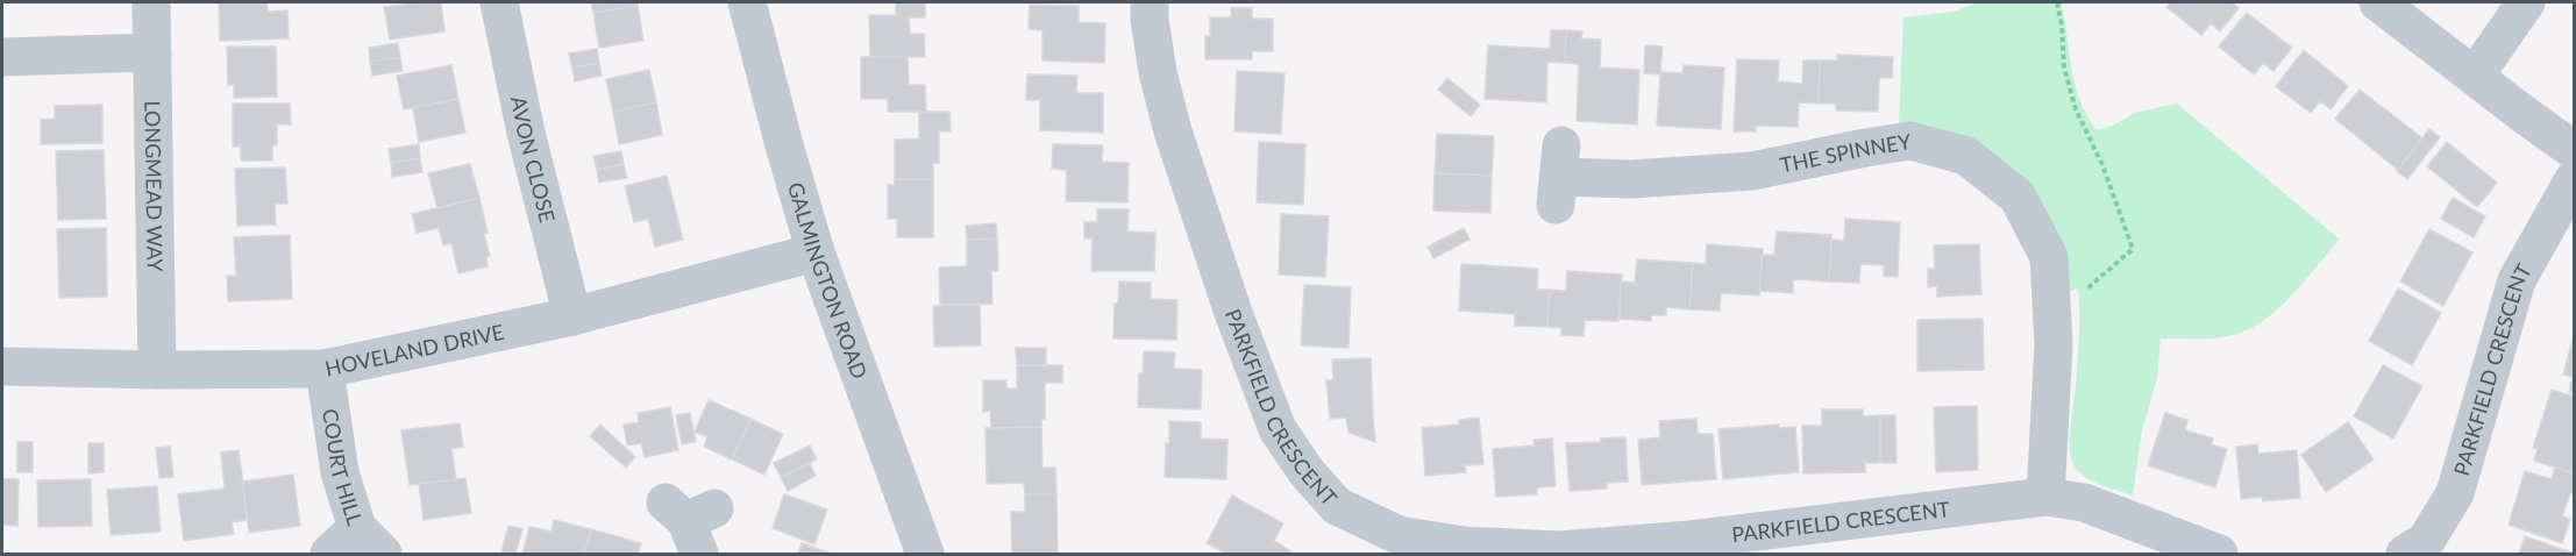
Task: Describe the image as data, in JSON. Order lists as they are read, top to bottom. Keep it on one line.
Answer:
{"streets":{"street":["THE SPINNEY","AVON CLOSE","LONGMEAD WAY","GALMINGTON ROAD","HOVELAND DRIVE","PARKFIELD CRESCENT","COURT HILL"]},"crossings":[["THE SPINNEY","PARKFIELD CRESCENT"],["AVON CLOSE","HOVELAND DRIVE"],["LONGMEAD WAY","HOVELAND DRIVE"],["GALMINGTON ROAD","HOVELAND DRIVE"],["HOVELAND DRIVE","COURT HILL"]]}
